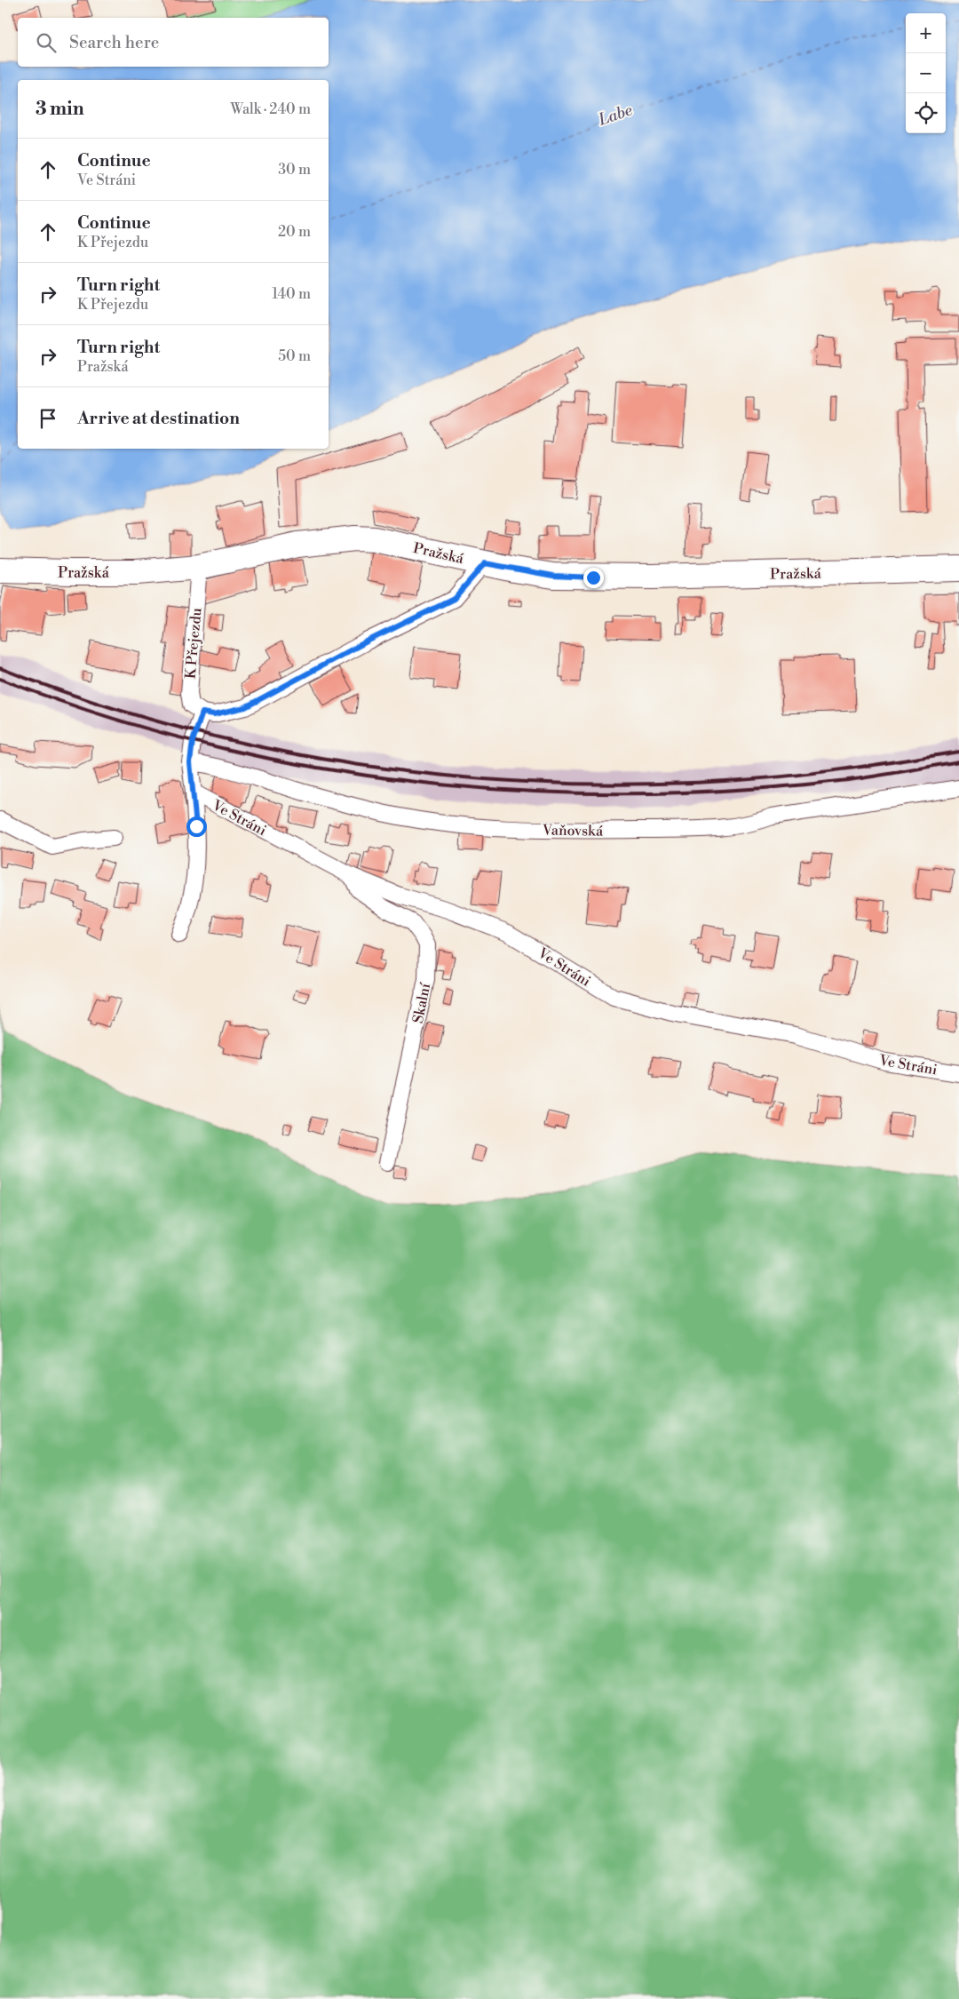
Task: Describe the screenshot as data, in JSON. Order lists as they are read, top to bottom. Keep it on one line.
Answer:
{"streets":{"main road":["Pražská"],"street":["K Přejezdu","Ve Stráni","Vaňovská","Skalní"]},"crossings":[["Pražská","K Přejezdu"],["Ve Stráni","Vaňovská"],["Ve Stráni","Skalní"]],"water":["Labe"],"page":{"map_buttons":["+","−"],"search":"Search here","heading":["3 min","Walk · 240 m"],"list":[["Continue","Ve Stráni","30 m"],["Continue","K Přejezdu","20 m"],["Turn right","K Přejezdu","140 m"],["Turn right","Pražská","50 m"],"Arrive at destination"]}}
